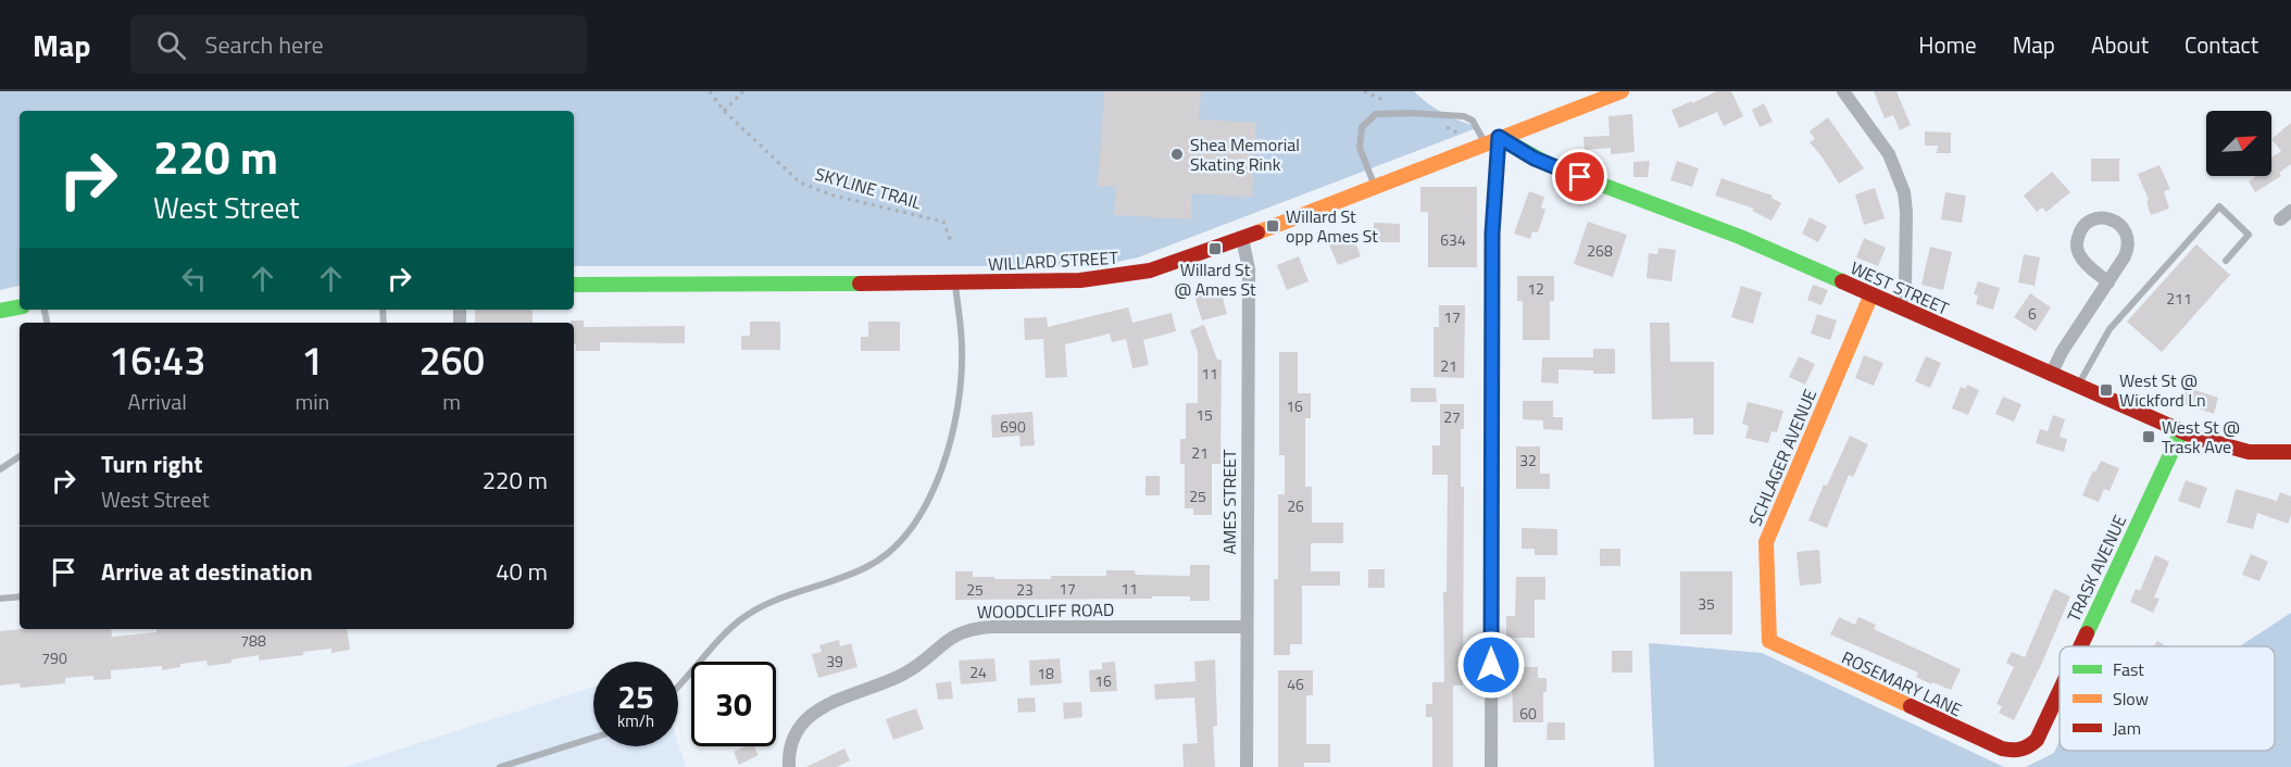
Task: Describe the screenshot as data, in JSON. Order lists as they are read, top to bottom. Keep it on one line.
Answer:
{"streets":{"street":["WILLARD STREET","WEST STREET","SCHLAGER AVENUE","AMES STREET","TRASK AVENUE","WOODCLIFF ROAD","ROSEMARY LANE"],"path":["SKYLINE TRAIL"]},"crossings":[["WILLARD STREET","WEST STREET"],["WILLARD STREET","AMES STREET"],["WEST STREET","SCHLAGER AVENUE"],["WEST STREET","TRASK AVENUE"],["SCHLAGER AVENUE","ROSEMARY LANE"],["AMES STREET","WOODCLIFF ROAD"],["TRASK AVENUE","ROSEMARY LANE"]],"places":{"other":["Shea Memorial Skating Rink"],"transit":["Willard St opp Ames St","Willard St @ Ames St","West St @ Wickford Ln","West St @ Trask Ave"]},"house_numbers":["634","268","12","211","6","17","21","11","16","15","27","690","21","32","25","26","17","11","25","23","35","788","790","39","24","18","16","46","60"],"legend":["Fast","Slow","Jam"],"north":"top right","page":{"header":"Map","search":"Search here","nav":["Home","Map","About","Contact"],"turn":["220 m","West Street"],"eta":["16:43","Arrival","1","min","260","m"],"list":[{"name":"Turn right","note":"West Street","value":"220 m"},{"name":"Arrive at destination","value":"40 m"}],"speed":"25 km/h","limit":"30"}}
